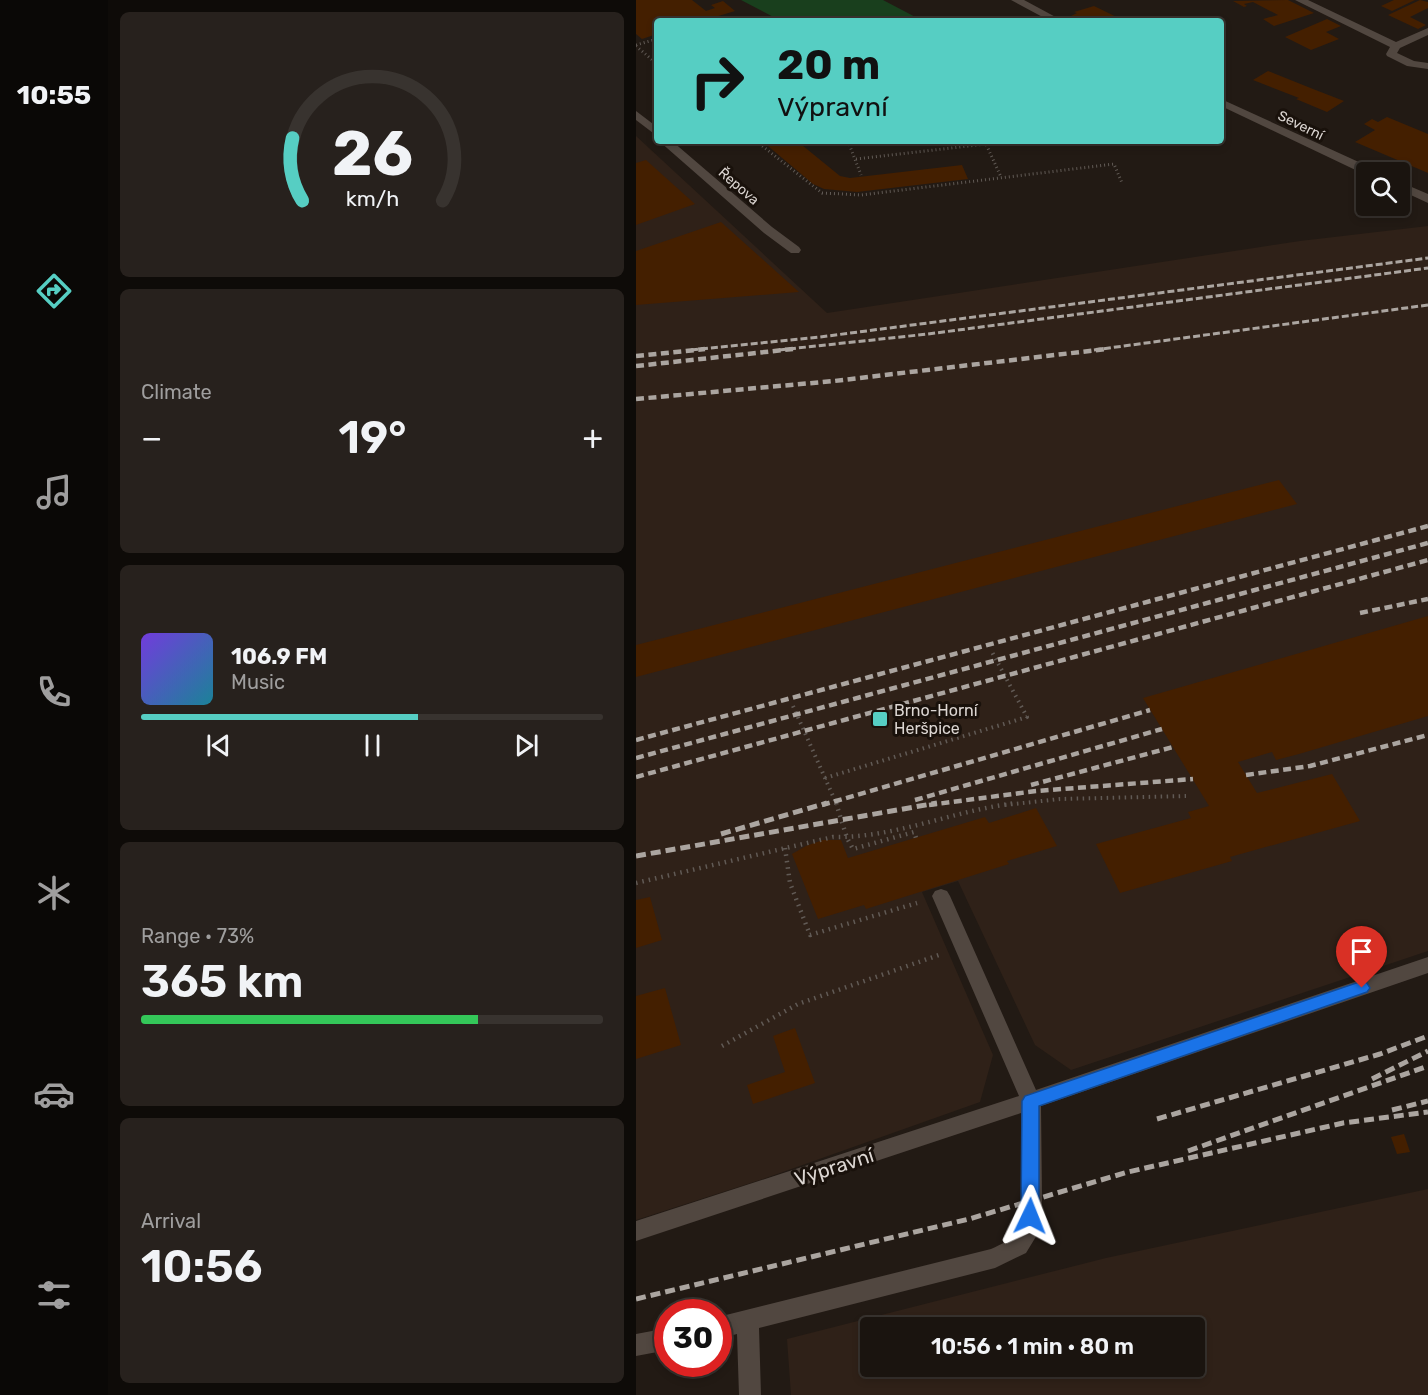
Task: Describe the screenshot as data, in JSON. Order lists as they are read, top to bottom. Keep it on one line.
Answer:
{"streets":{"street":["Severní","Řepova","Výpravní"]},"places":{"transit":["Brno-Horní Heršpice"]},"page":{"tabs":"10:55","turn":["20 m","Výpravní"],"tile":["Climate",["Range · 73%","365 km"],["Arrival","10:56"]],"heat":["−","19°","+"],"song":["106.9 FM","Music"],"limit":"30","trip":"10:56 · 1 min · 80 m","gauge":["26","km/h"]}}
